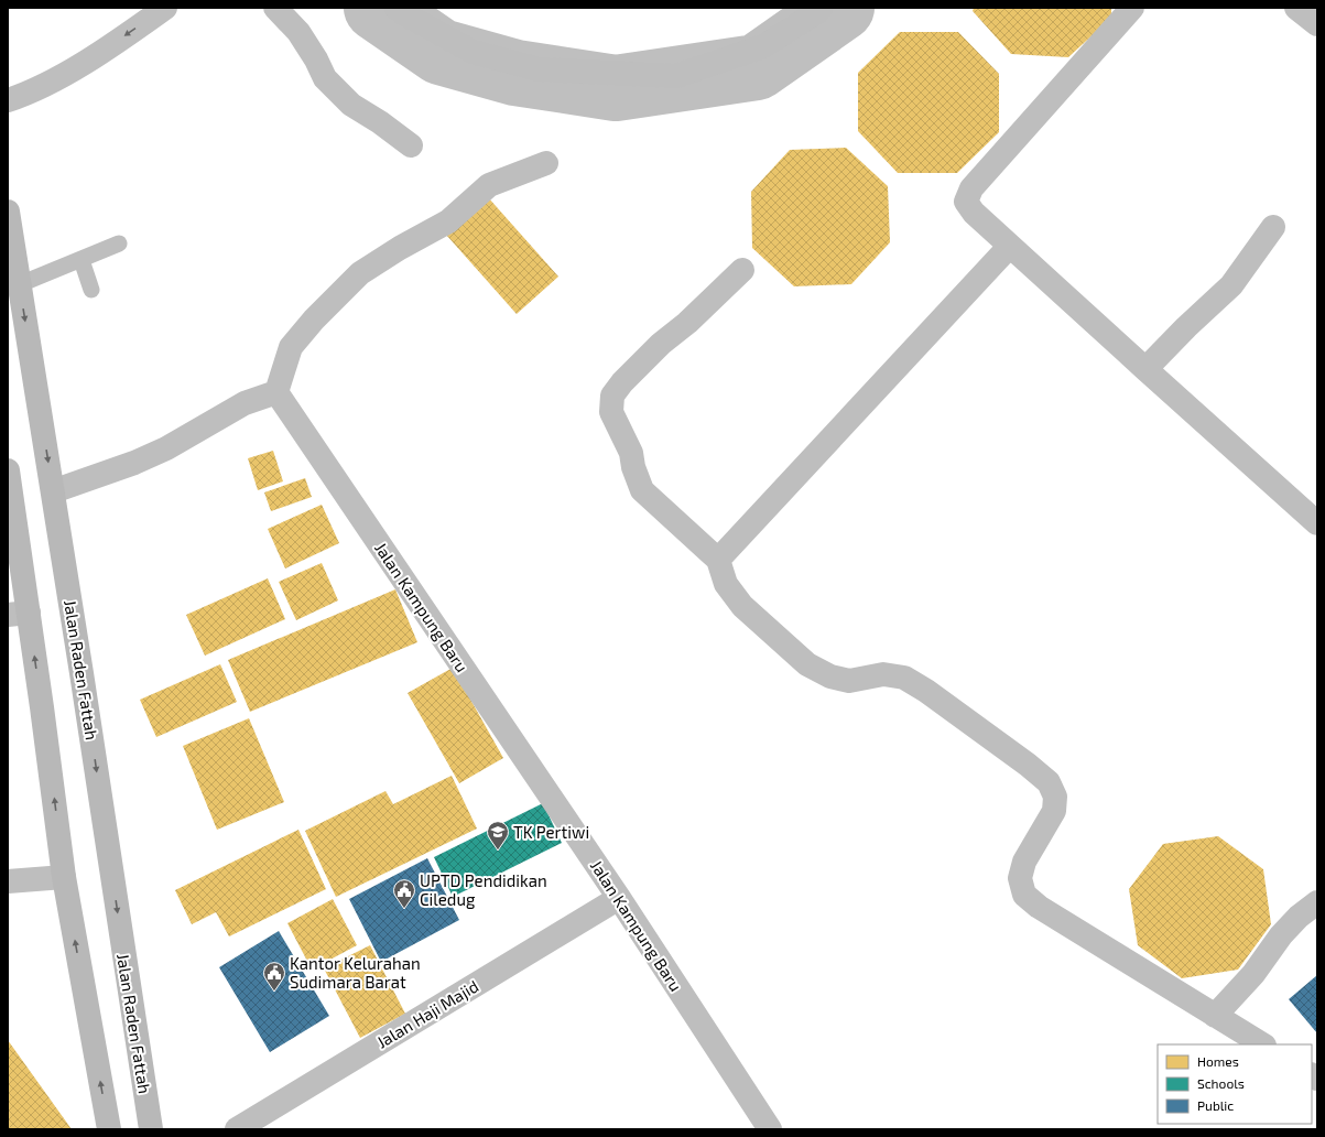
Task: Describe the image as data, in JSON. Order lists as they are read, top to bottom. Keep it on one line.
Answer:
{"streets":{"main road":["Jalan Raden Fattah"],"street":["Jalan Kampung Baru","Jalan Haji Majid"]},"crossings":[["Jalan Kampung Baru","Jalan Haji Majid"]],"places":{"school or university":["TK Pertiwi"],"public building":["UPTD Pendidikan Ciledug","Kantor Kelurahan Sudimara Barat"]},"legend":["Homes","Schools","Public"]}
